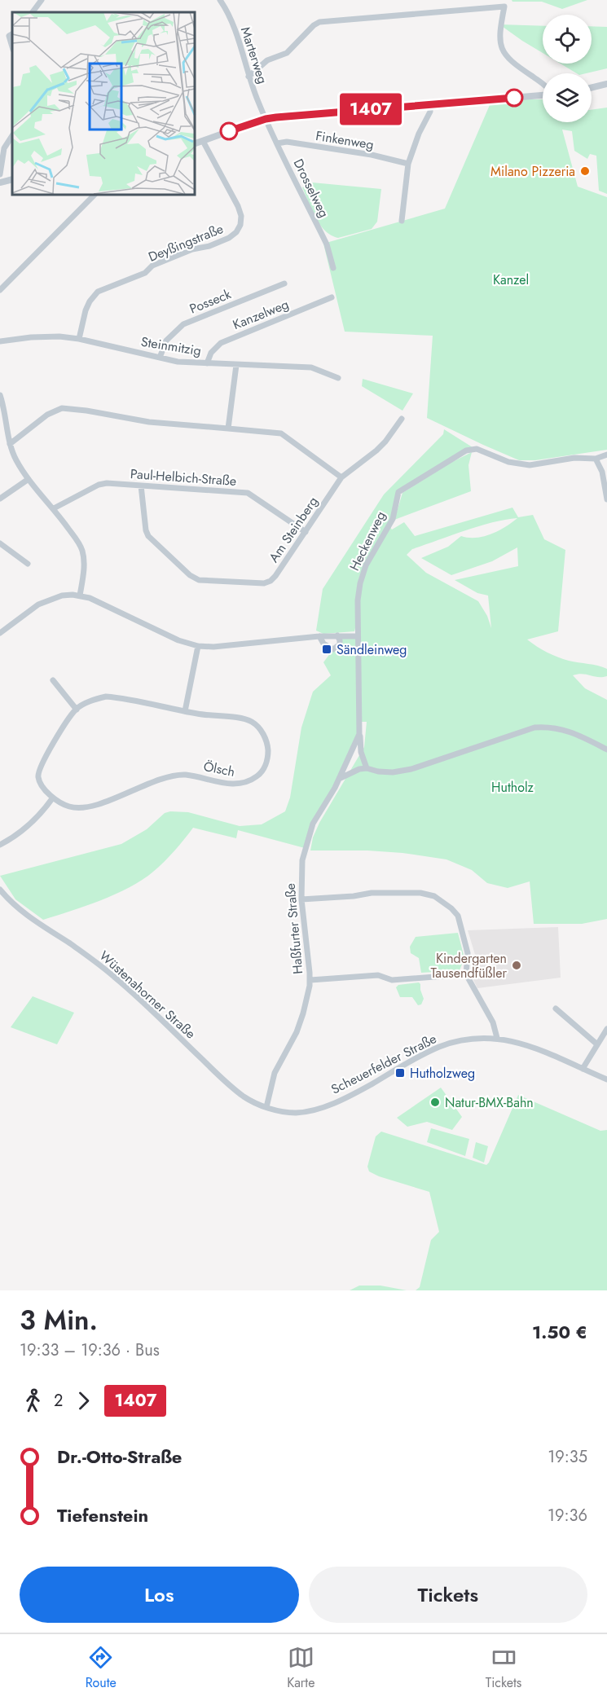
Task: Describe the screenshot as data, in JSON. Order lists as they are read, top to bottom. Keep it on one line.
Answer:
{"streets":{"street":["Marterweg","Finkenweg","Drosselweg","Deyßingstraße","Posseck","Kanzelweg","Steinmitzig","Paul-Helbich-Straße","Am Steinberg","Heckenweg","Ölsch","Haßfurter Straße","Wüstenahorner Straße","Scheuerfelder Straße"]},"crossings":[["Marterweg","Drosselweg"],["Finkenweg","Drosselweg"],["Deyßingstraße","Steinmitzig"],["Posseck","Steinmitzig"],["Kanzelweg","Steinmitzig"],["Paul-Helbich-Straße","Am Steinberg"],["Heckenweg","Haßfurter Straße"],["Haßfurter Straße","Wüstenahorner Straße"],["Wüstenahorner Straße","Scheuerfelder Straße"]],"parks":["Kanzel","Hutholz"],"places":{"other":["Milano Pizzeria","Kindergarten Tausendfüßler","Natur-BMX-Bahn"],"transit":["Sändleinweg","Hutholzweg"]},"lines":["bus line 1407"],"page":{"on_map":"1407","heading":["3 Min.","19:33 – 19:36 · Bus","1.50 €"],"legs":["2","1407"],"list":[{"name":"Dr.-Otto-Straße","value":"19:35"},{"name":"Tiefenstein","value":"19:36"}],"buttons":["Los","Tickets"],"tabs":["Route","Karte","Tickets"]}}
